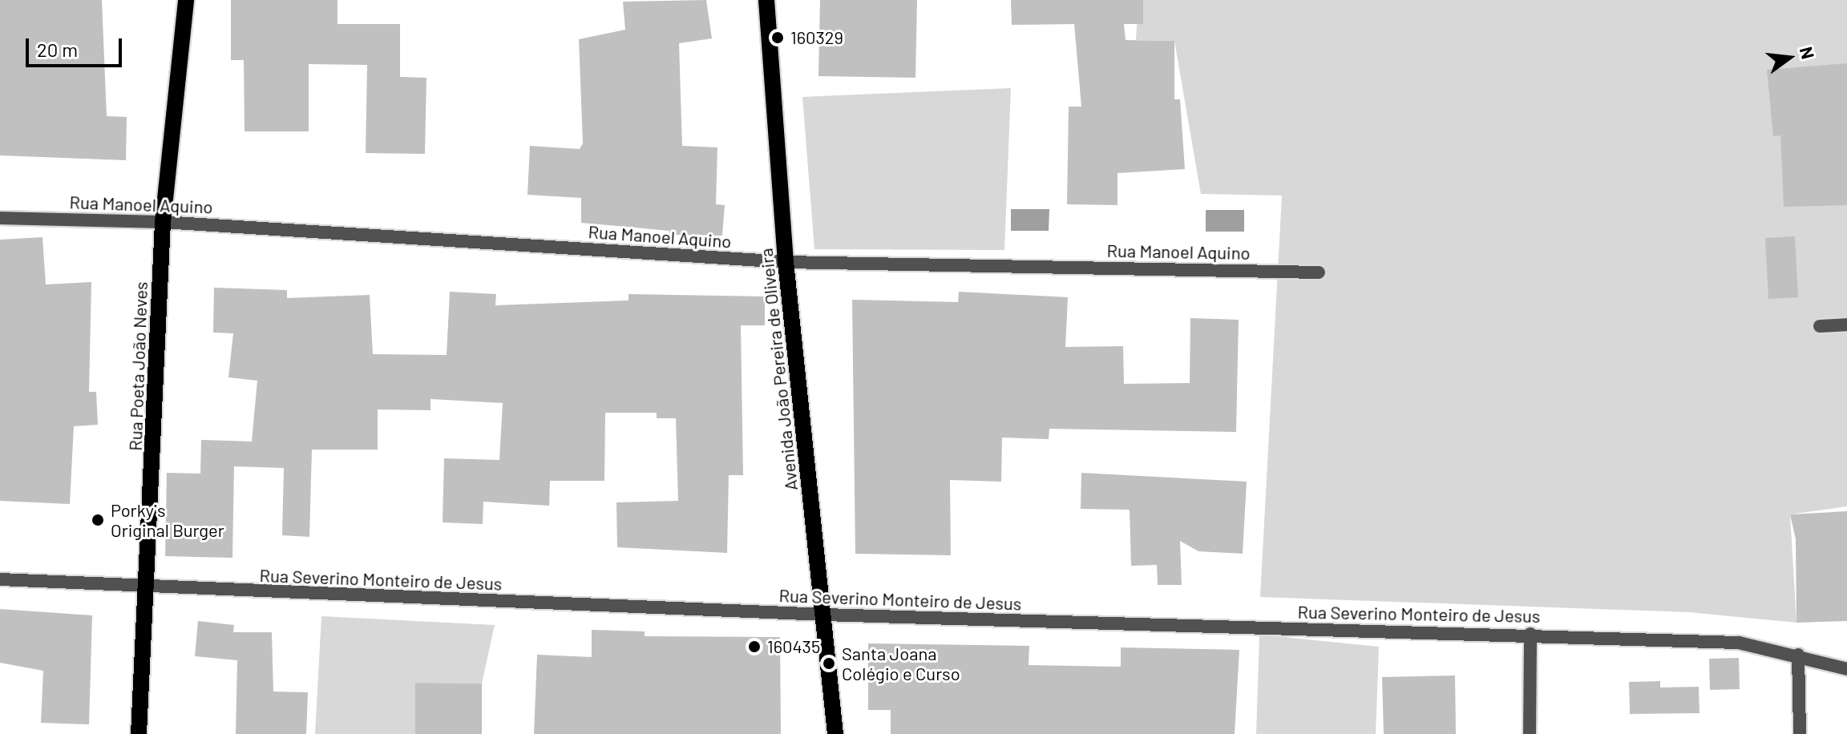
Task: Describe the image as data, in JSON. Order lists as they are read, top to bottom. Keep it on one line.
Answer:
{"streets":{"main road":["Rua Poeta João Neves","Avenida João Pereira de Oliveira"],"street":["Rua Manoel Aquino","Rua Severino Monteiro de Jesus"]},"crossings":[["Rua Manoel Aquino","Rua Poeta João Neves"],["Rua Manoel Aquino","Avenida João Pereira de Oliveira"],["Rua Poeta João Neves","Rua Severino Monteiro de Jesus"],["Avenida João Pereira de Oliveira","Rua Severino Monteiro de Jesus"]],"places":["160329","Porky´s Original Burger","160435","Santa Joana Colégio e Curso"],"scale_bar":"20 m","north":"right"}
